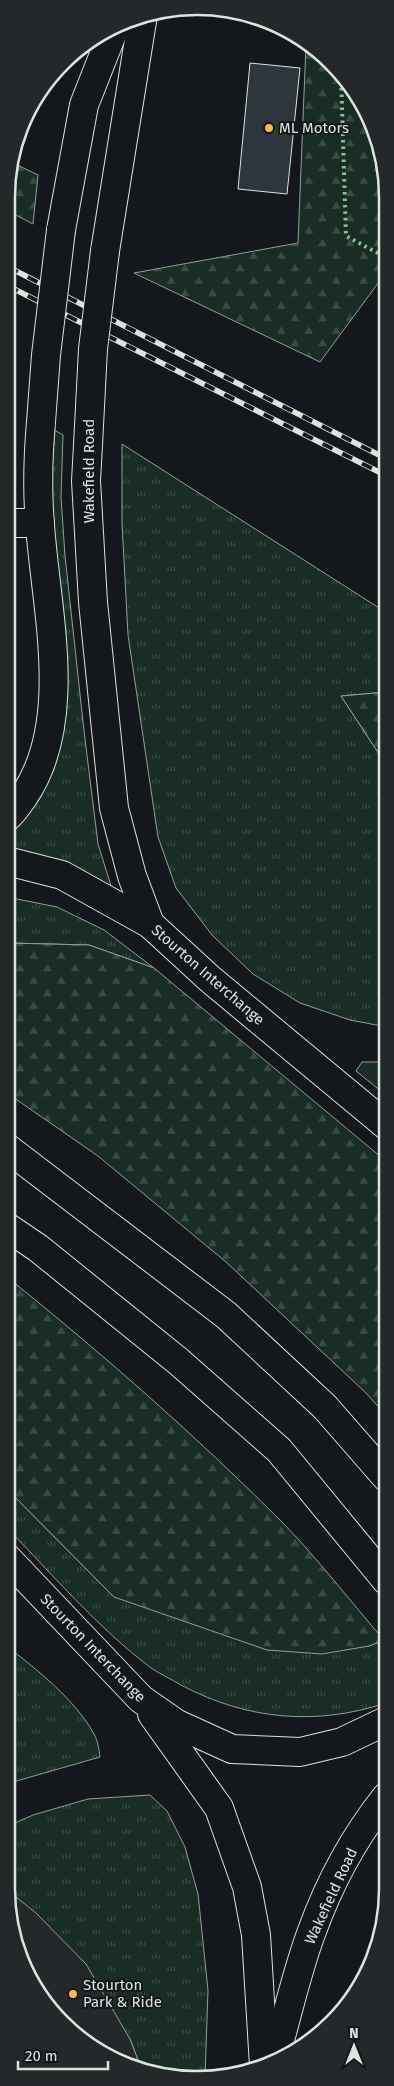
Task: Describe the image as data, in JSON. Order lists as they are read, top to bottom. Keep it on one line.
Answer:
{"streets":{"main road":["Wakefield Road","Stourton Interchange"]},"crossings":[["Wakefield Road","Stourton Interchange"]],"places":["ML Motors","Stourton Park & Ride"],"scale_bar":"20 m","north":"top"}
